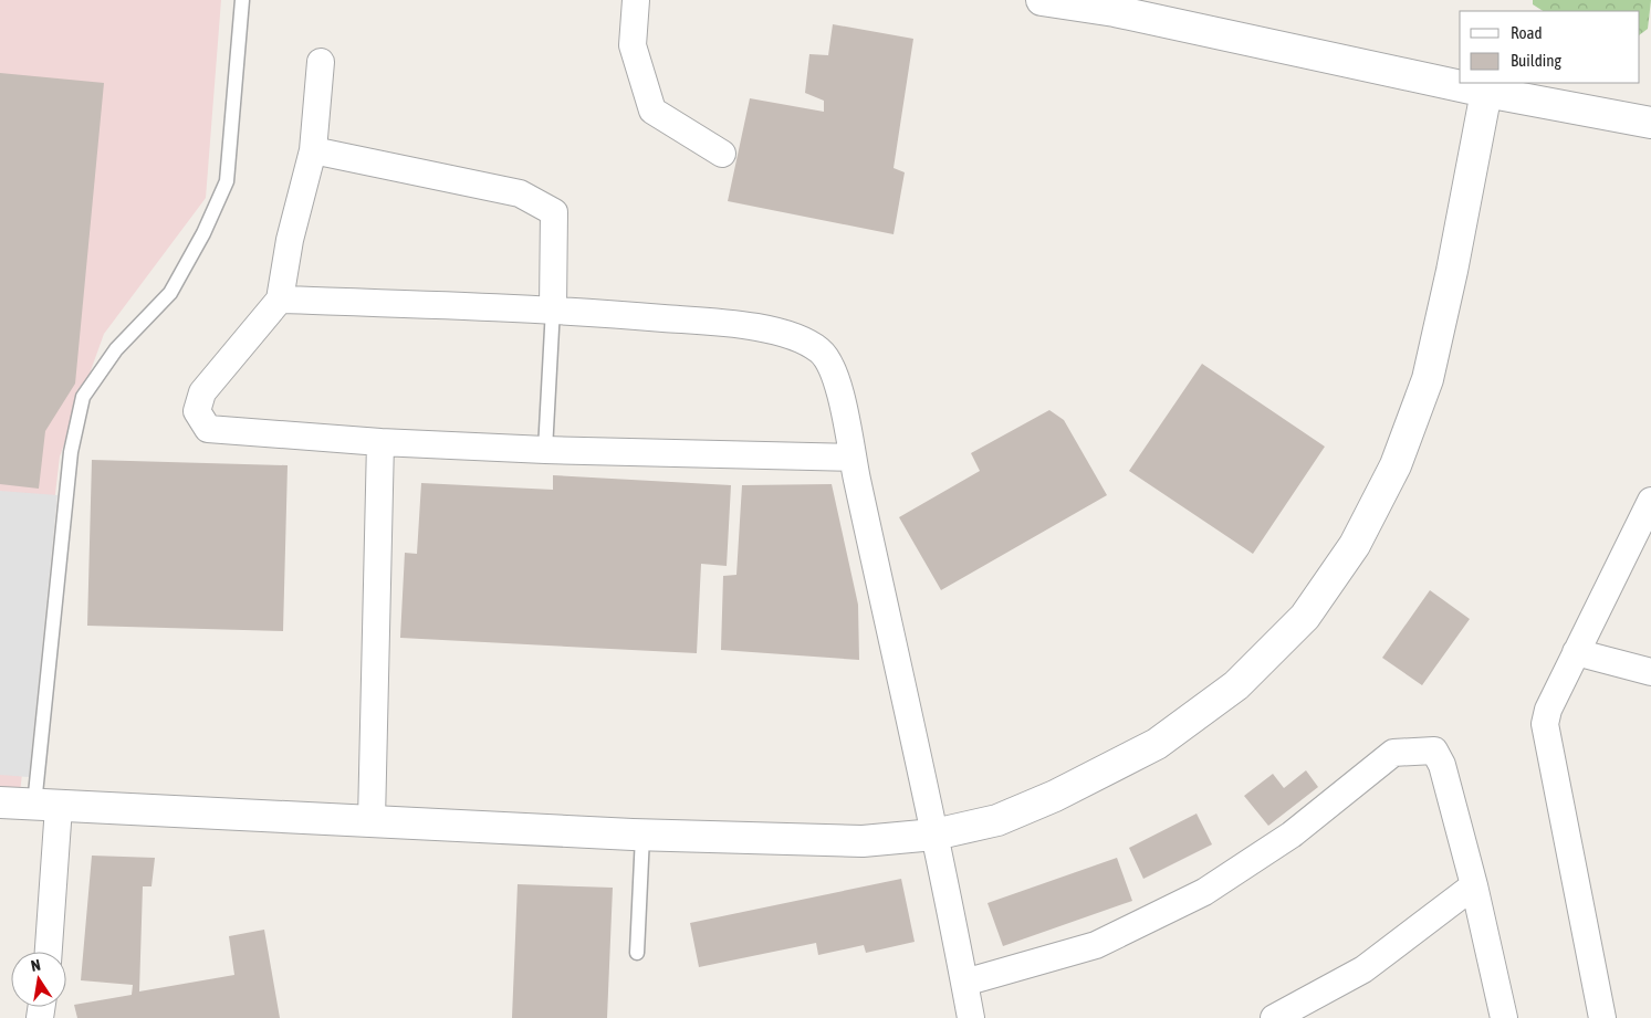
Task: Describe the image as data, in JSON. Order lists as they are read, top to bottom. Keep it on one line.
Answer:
{"legend":["Road","Building"],"north":"top"}
